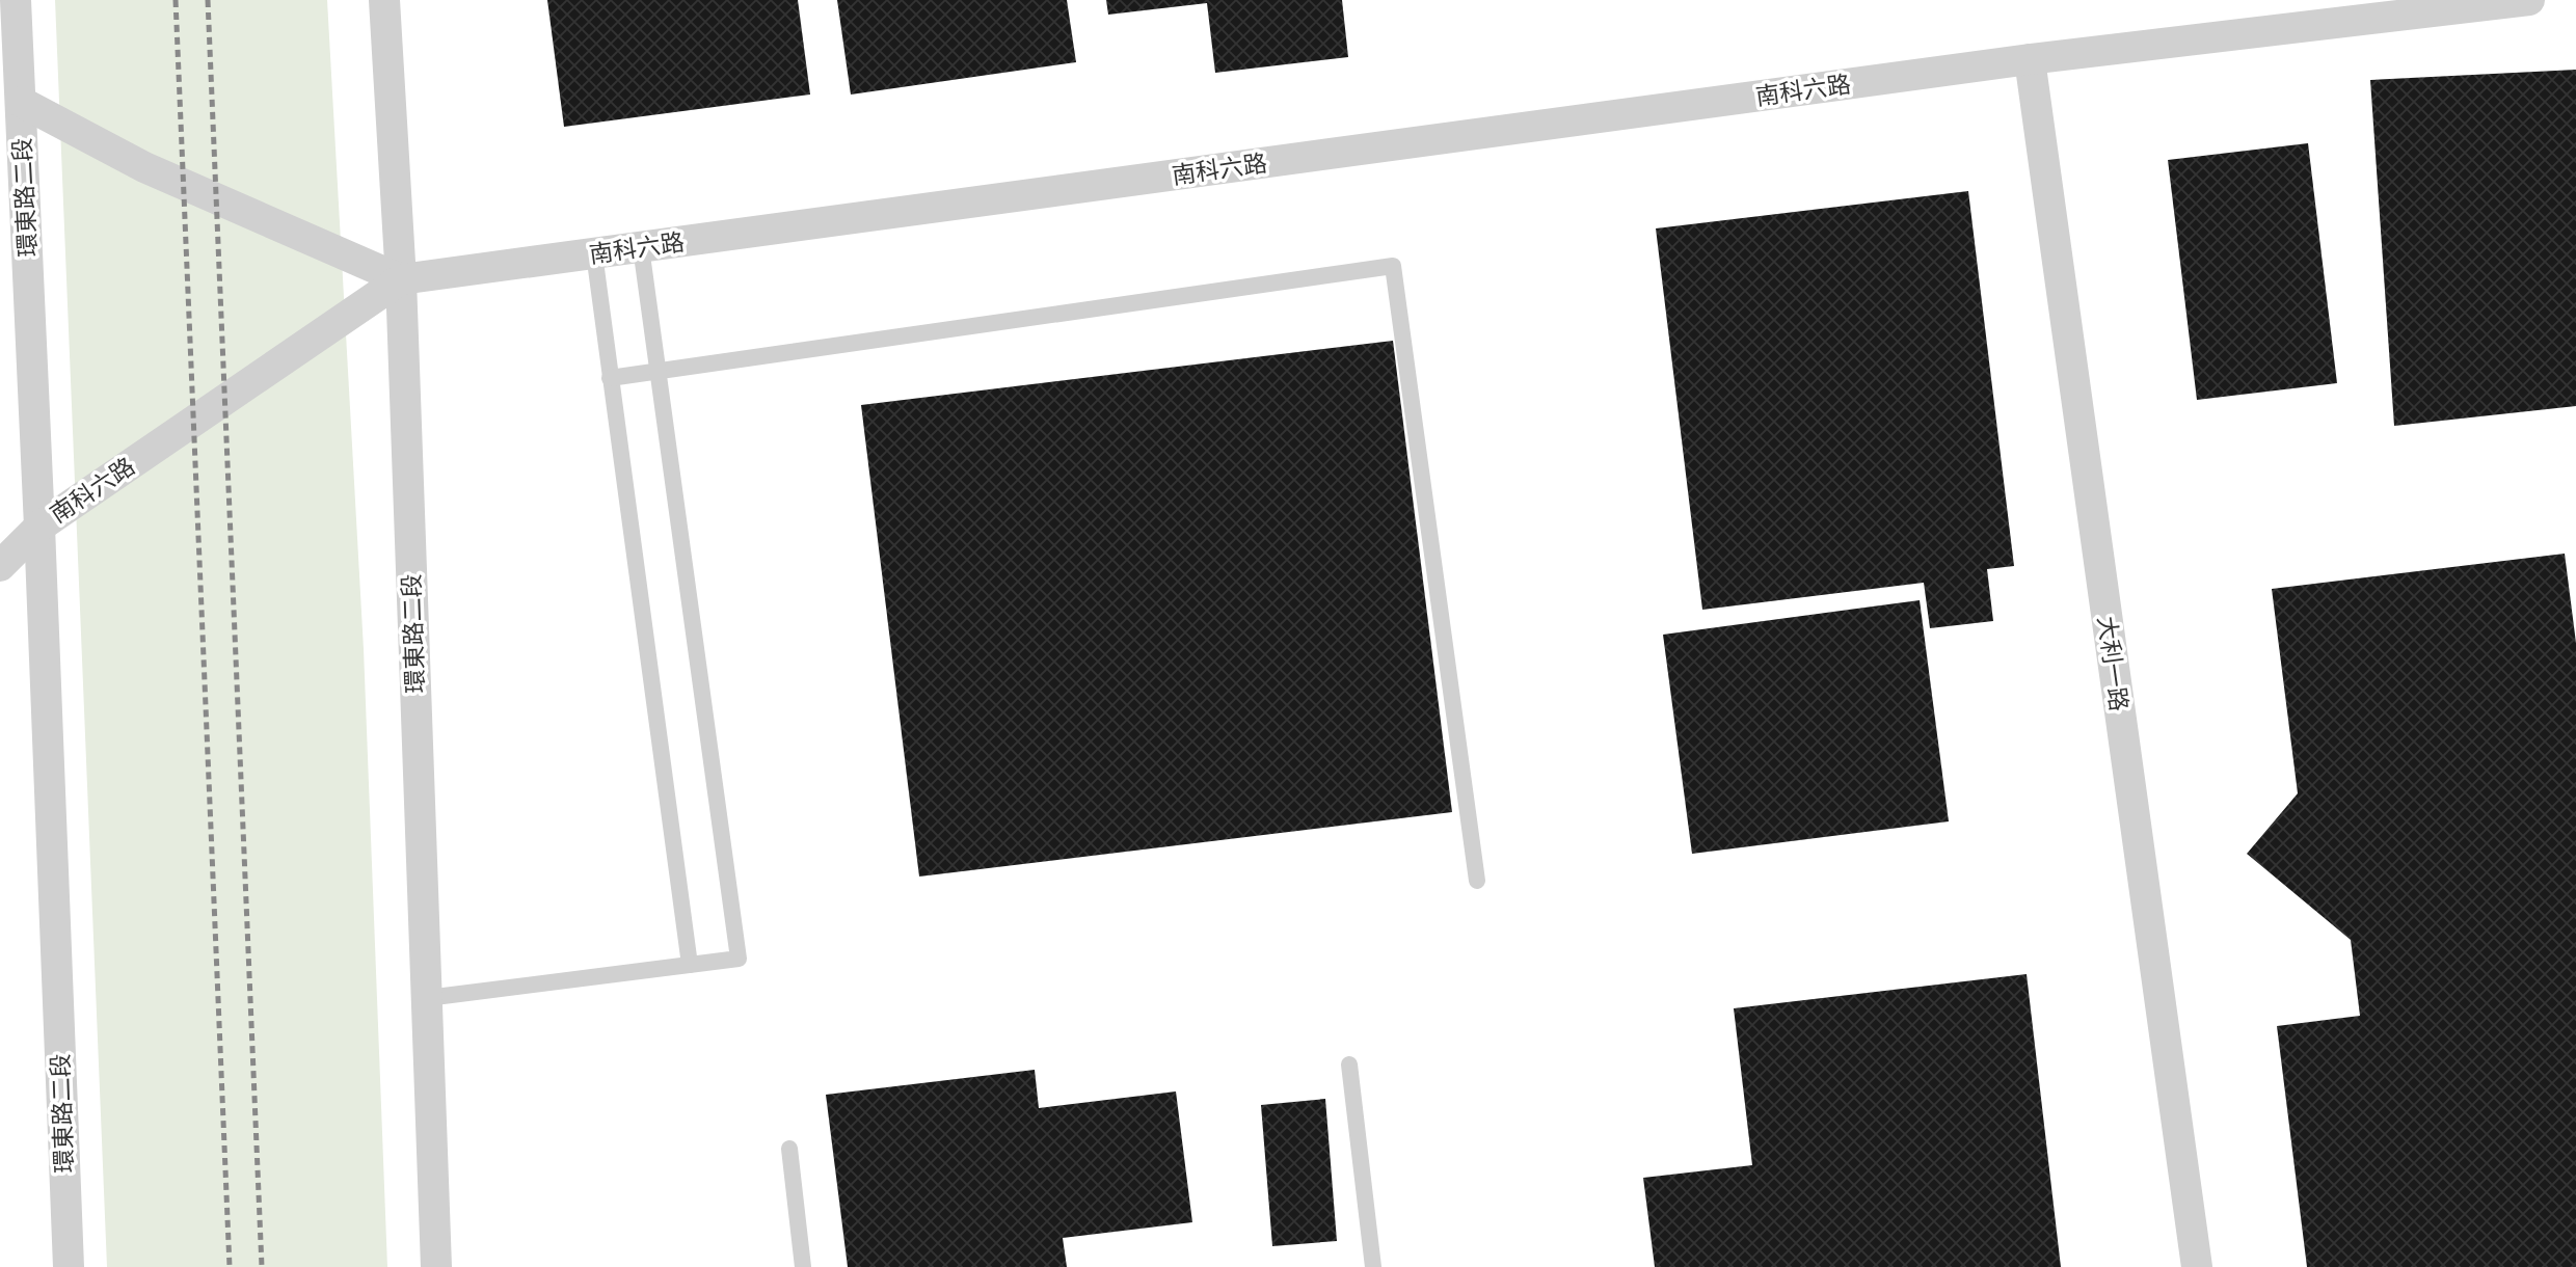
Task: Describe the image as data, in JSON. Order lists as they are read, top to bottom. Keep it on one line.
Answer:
{"streets":{"street":["南科六路","環東路二段","大利一路"]},"crossings":[["南科六路","環東路二段"],["南科六路","大利一路"]]}
